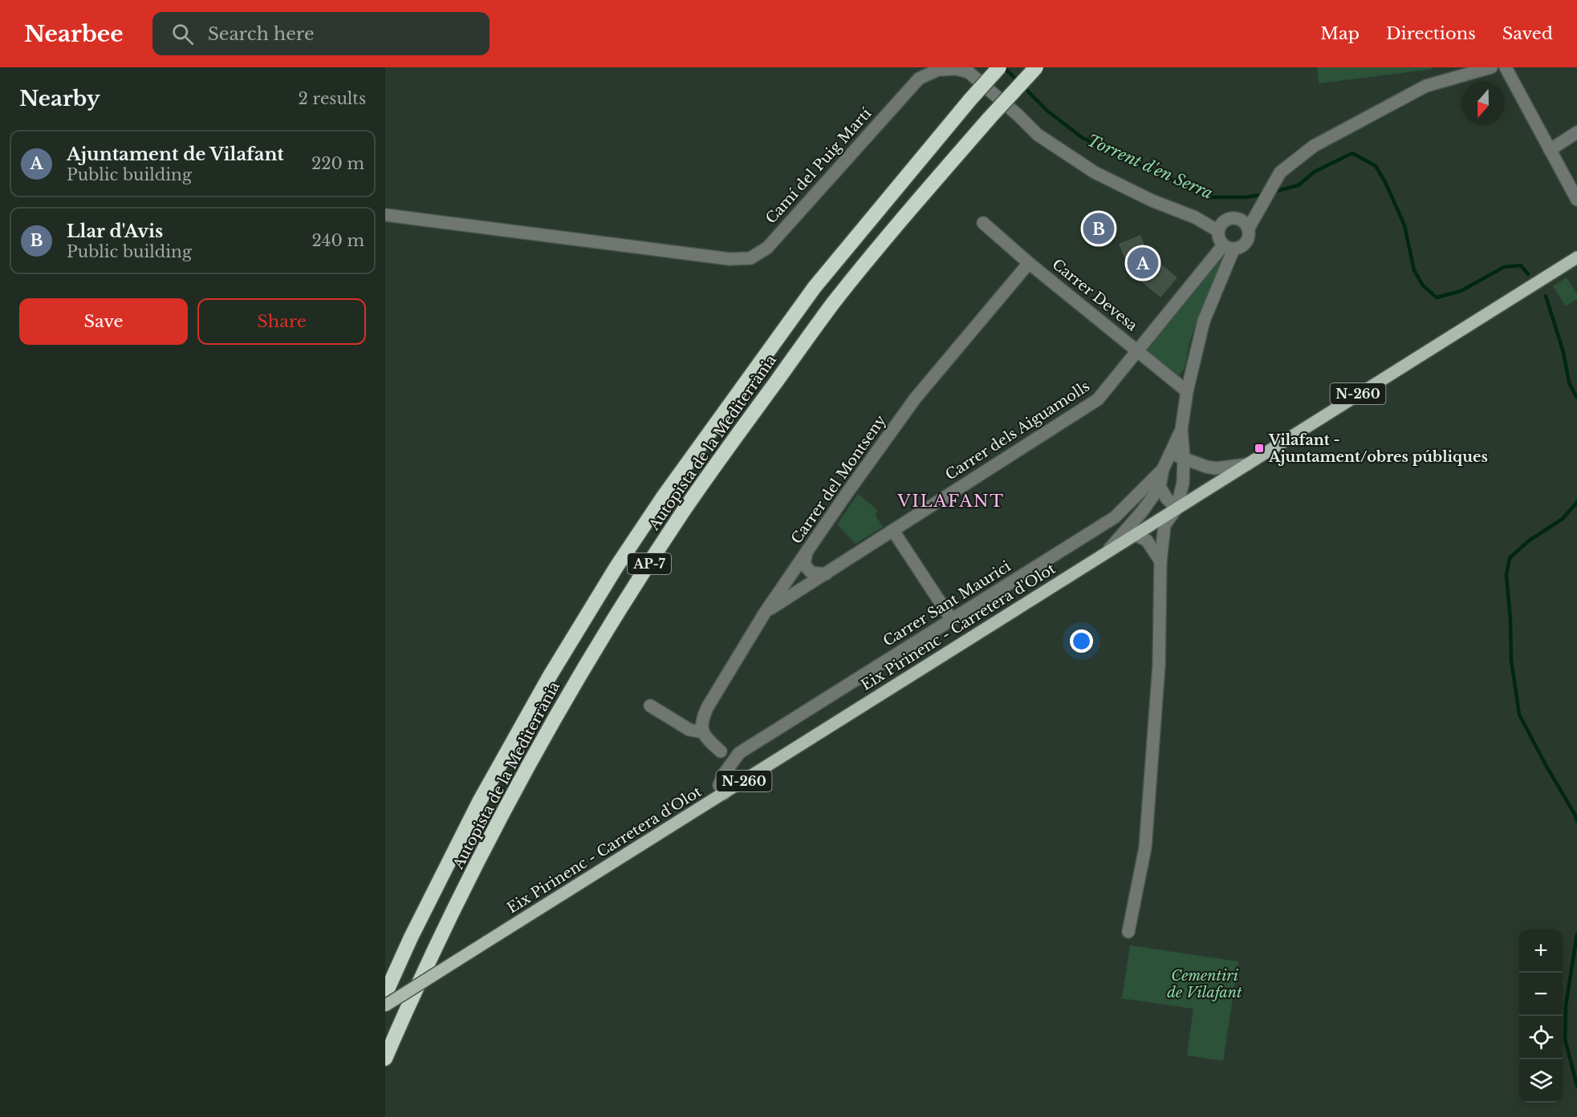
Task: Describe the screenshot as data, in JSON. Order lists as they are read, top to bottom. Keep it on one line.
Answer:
{"streets":{"highway":["Autopista de la Mediterrània","AP-7"],"main road":["N-260","Eix Pirinenc - Carretera d'Olot"],"street":["Camí del Puig Martí","Carrer Devesa","Carrer dels Aiguamolls","Carrer del Montseny","Carrer Sant Maurici"]},"crossings":[["Camí del Puig Martí","Carrer dels Aiguamolls"],["Carrer Devesa","Carrer dels Aiguamolls"],["Carrer Devesa","Carrer del Montseny"],["Carrer dels Aiguamolls","Carrer del Montseny"]],"districts":["VILAFANT"],"water":["Torrent d'en Serra"],"parks":["Cementiri de Vilafant"],"places":{"transit":["Vilafant - Ajuntament/obres públiques"]},"north":"bottom","page":{"header":"Nearbee","search":"Search here","nav":["Map","Directions","Saved"],"heading":["Nearby","2 results"],"list":[{"mark":"A","name":"Ajuntament de Vilafant","note":"Public building","value":"220 m"},{"mark":"B","name":"Llar d'Avis","note":"Public building","value":"240 m"}],"pins":["B","A"],"buttons":["Save","Share"],"map_buttons":["+","−"]}}
